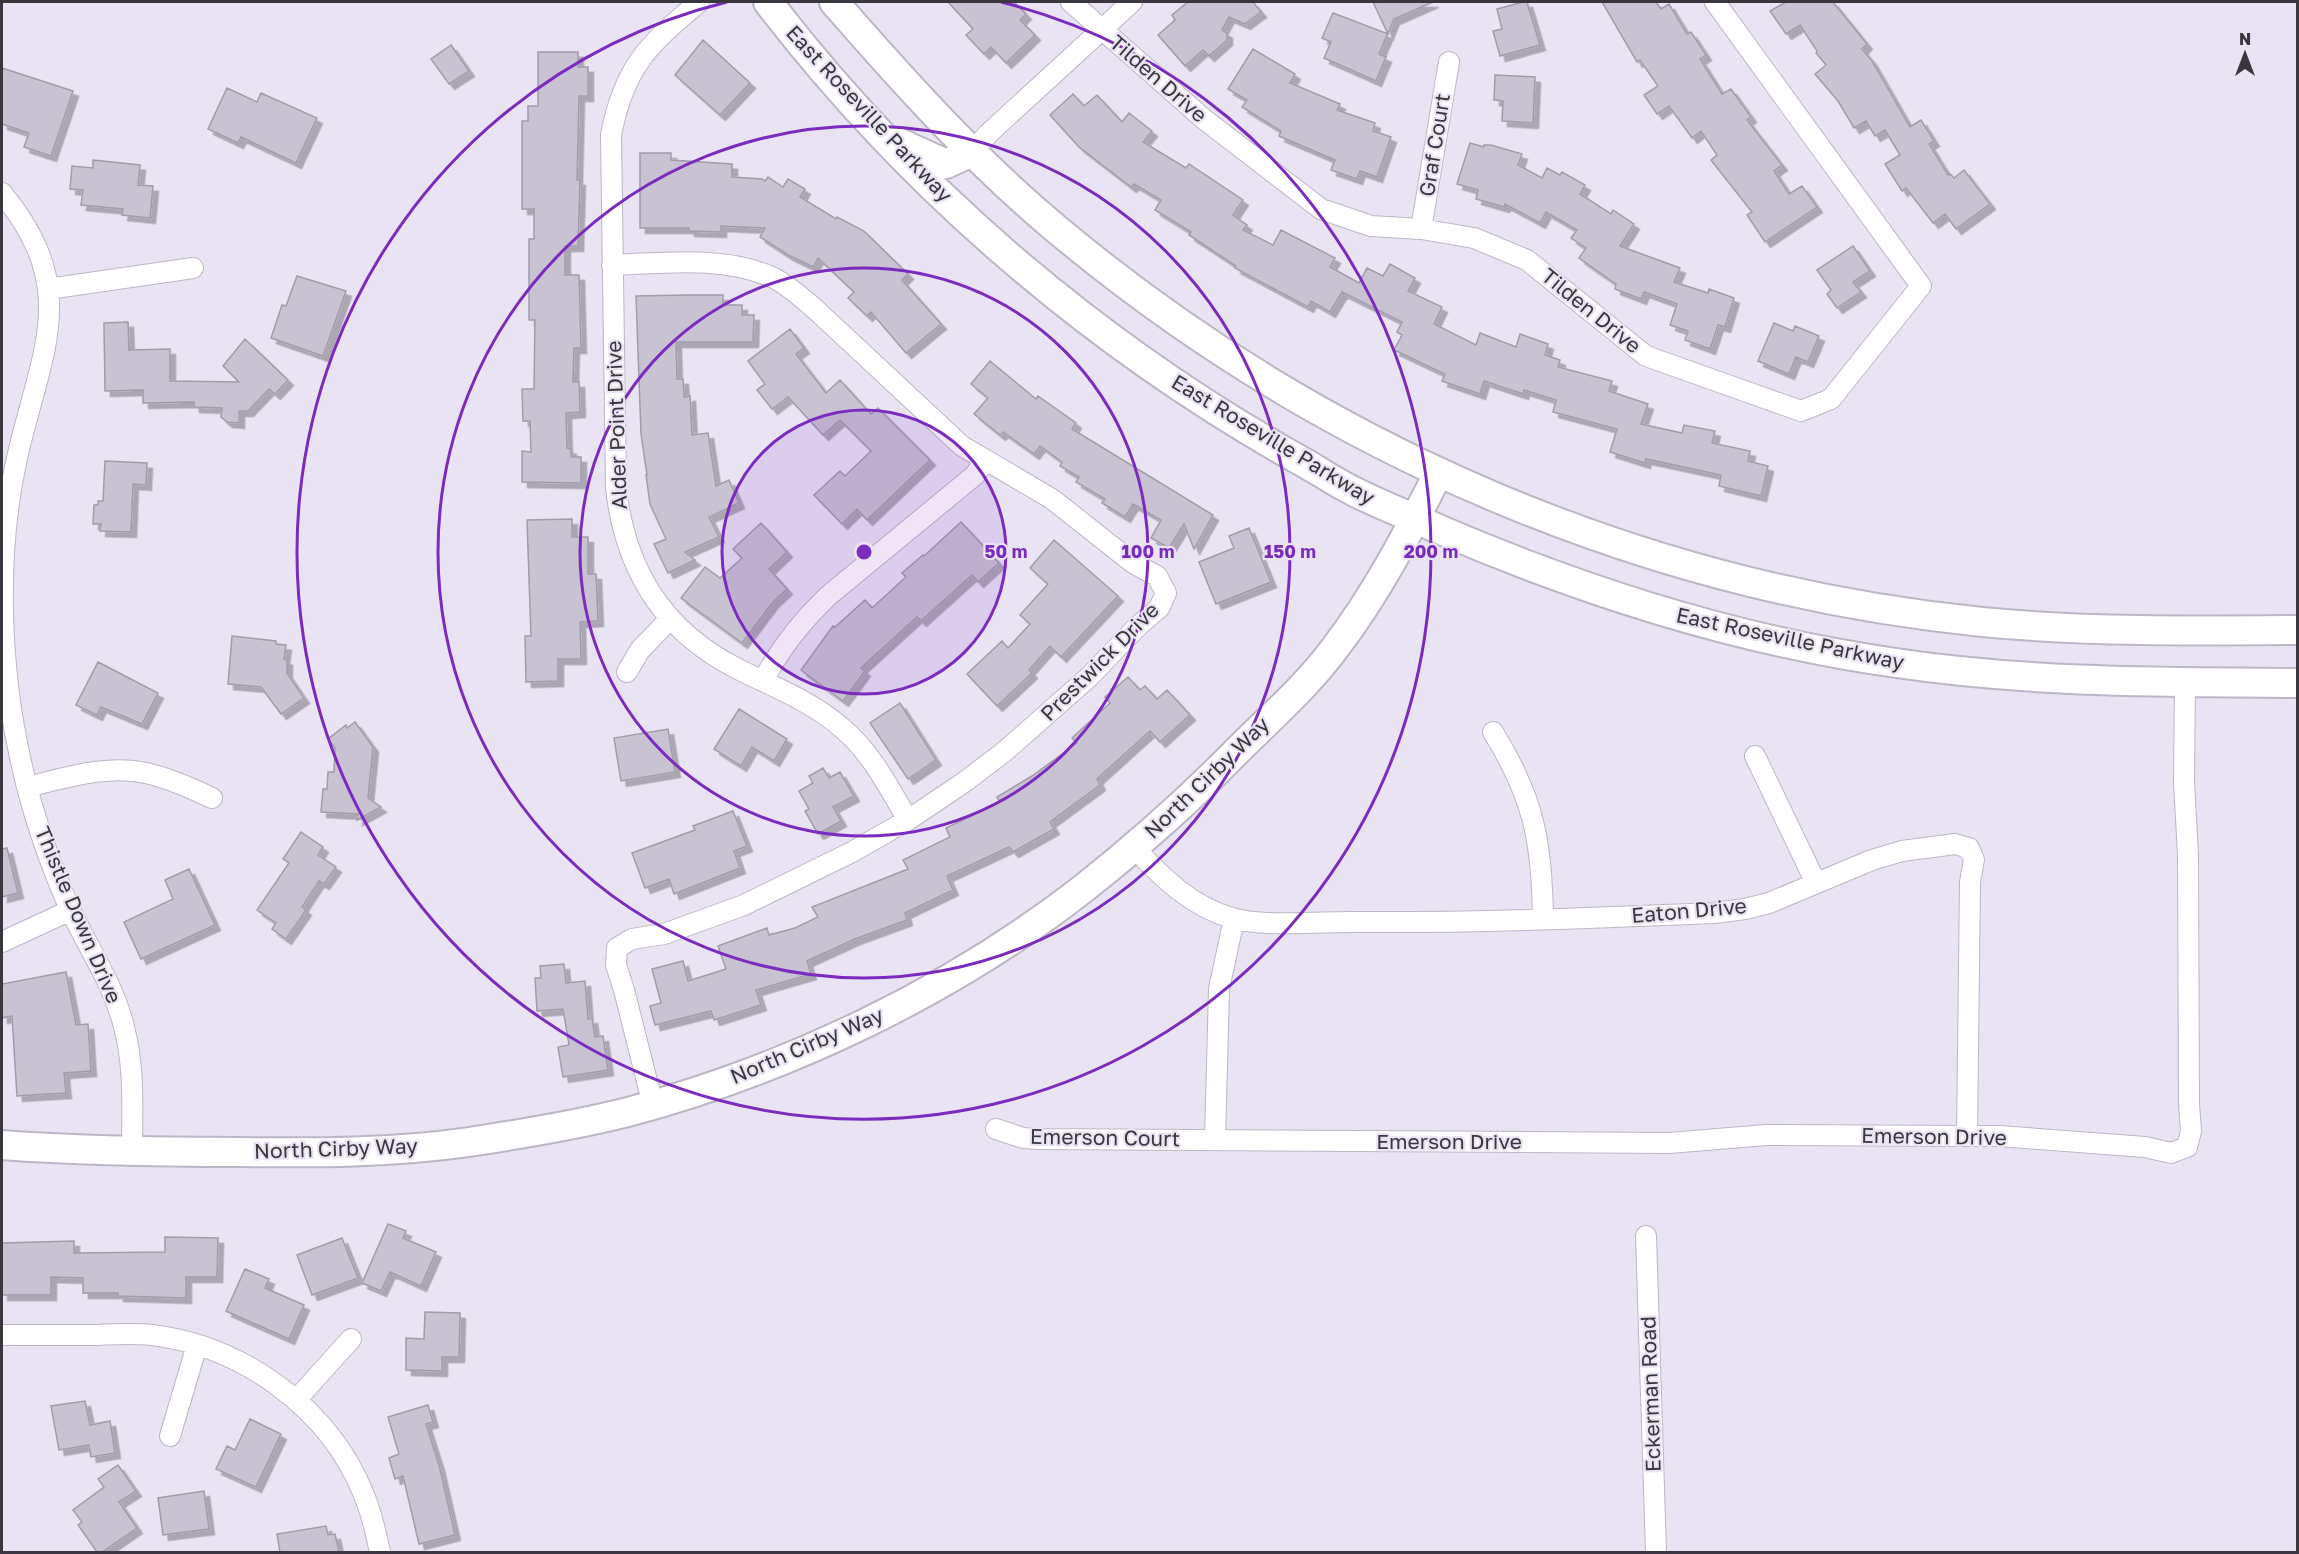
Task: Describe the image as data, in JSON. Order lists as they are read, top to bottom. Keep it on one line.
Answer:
{"streets":{"main road":["East Roseville Parkway","North Cirby Way"],"street":["Tilden Drive","Graf Court","Alder Point Drive","Prestwick Drive","Eaton Drive","Thistle Down Drive","Emerson Drive","Emerson Court","Eckerman Road"]},"crossings":[["Tilden Drive","Graf Court"],["East Roseville Parkway","North Cirby Way"],["East Roseville Parkway","Emerson Drive"],["Alder Point Drive","Prestwick Drive"],["Prestwick Drive","North Cirby Way"],["North Cirby Way","Eaton Drive"],["North Cirby Way","Thistle Down Drive"],["Eaton Drive","Emerson Drive"],["Emerson Drive","Emerson Court"]],"north":"top","rings":["50 m","100 m","150 m","200 m"]}
